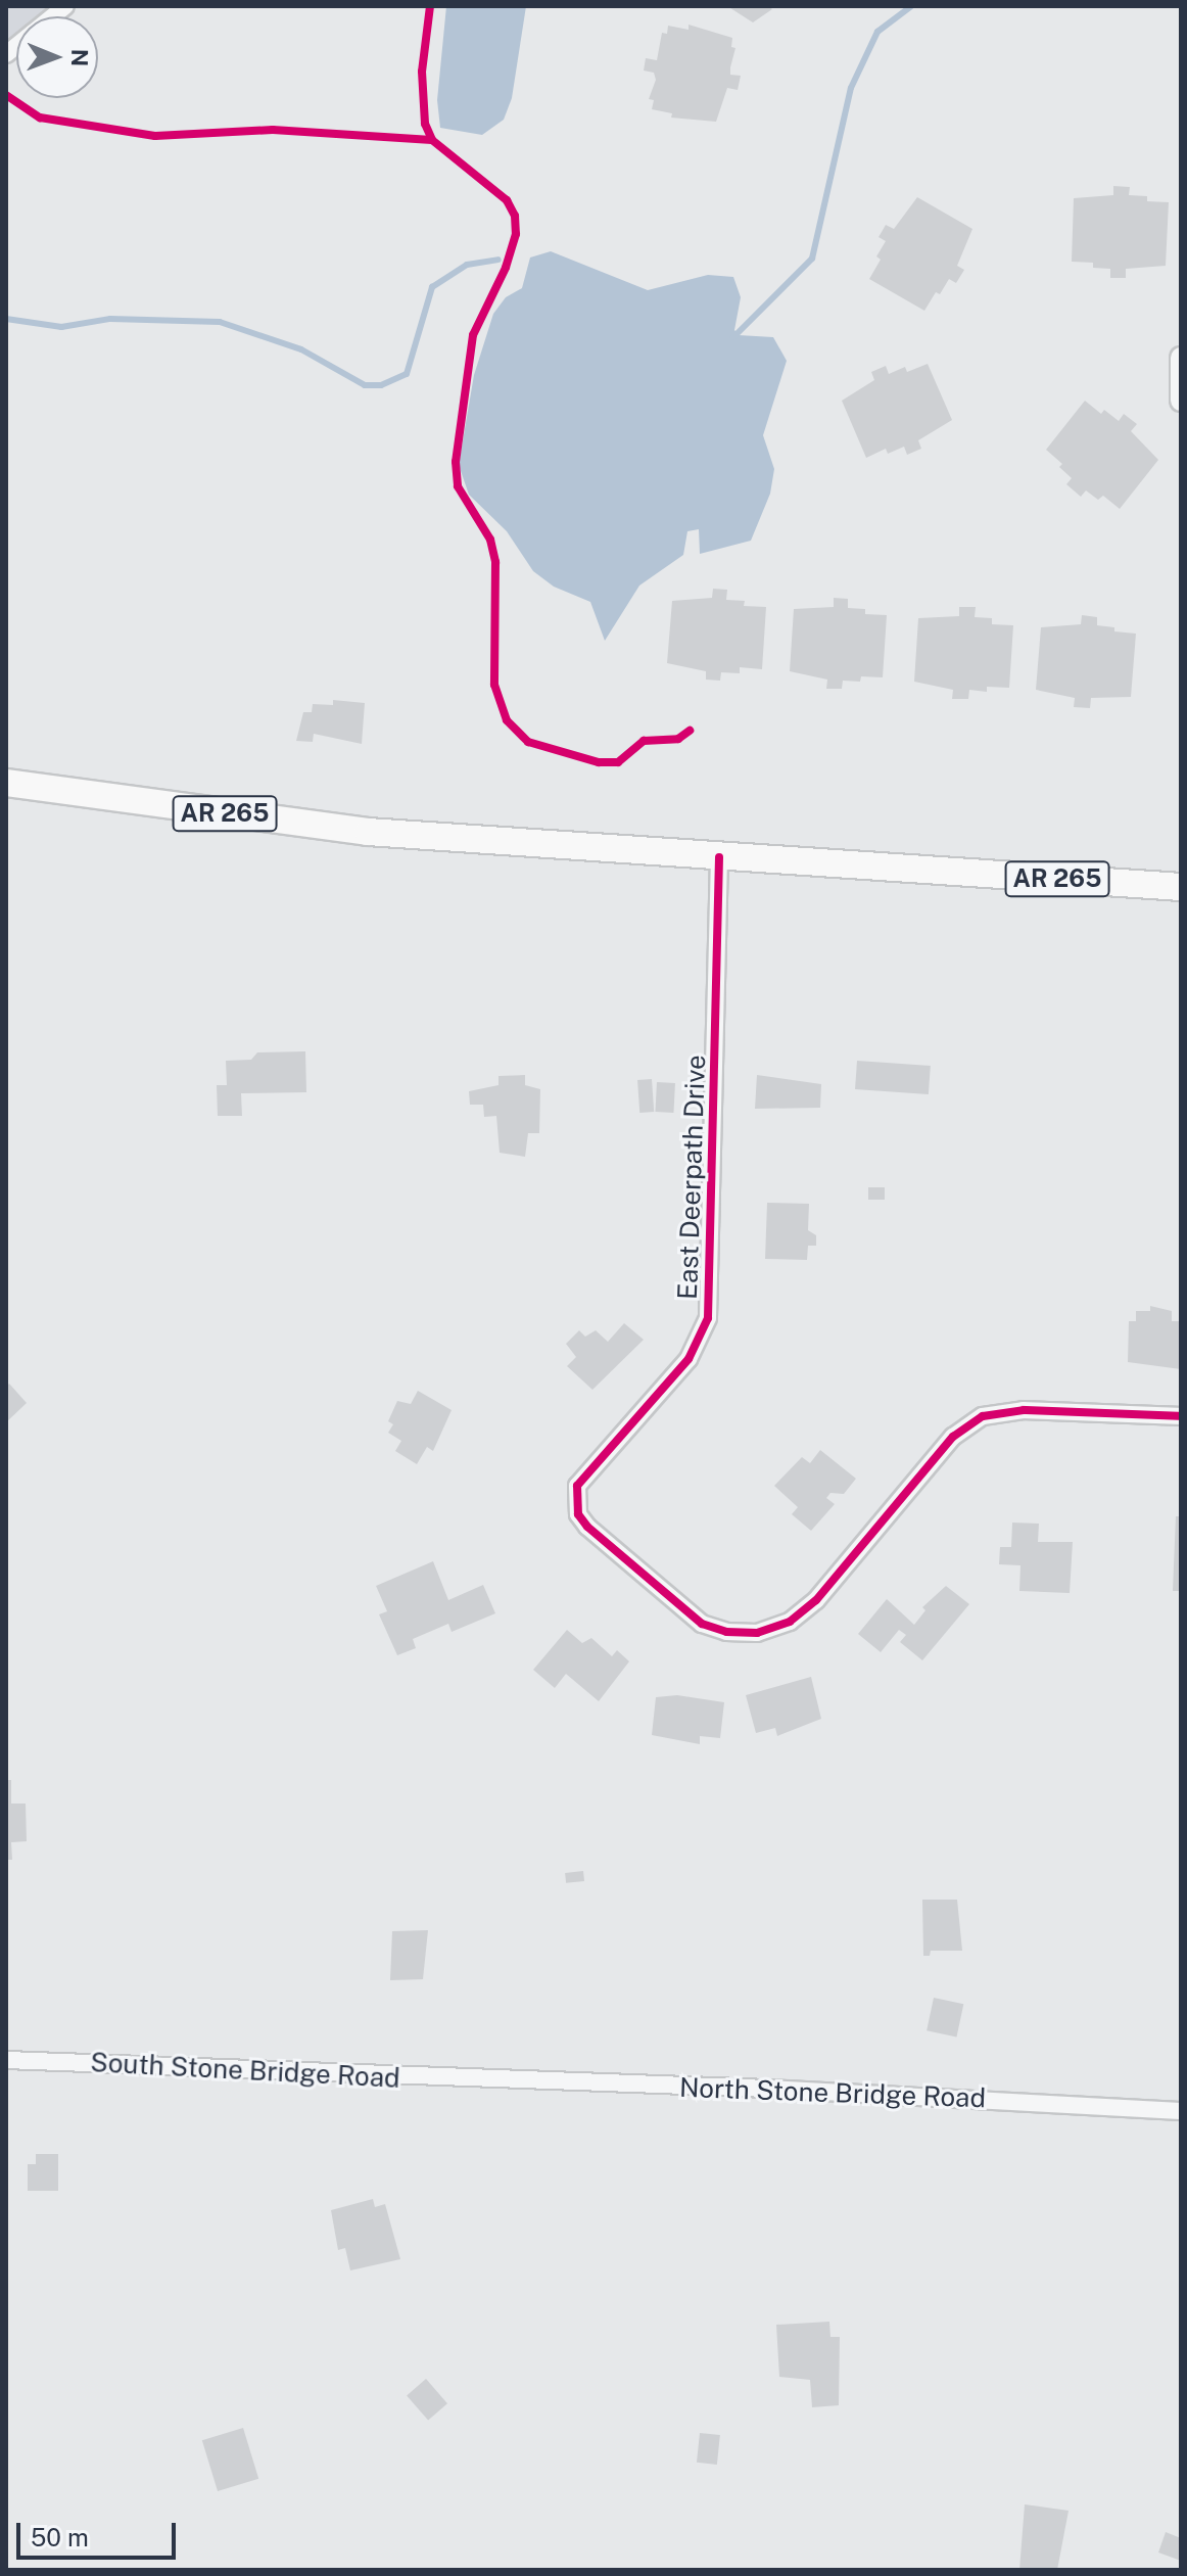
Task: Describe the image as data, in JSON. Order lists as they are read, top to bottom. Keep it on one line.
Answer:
{"streets":{"main road":["AR 265"],"street":["East Deerpath Drive","South Stone Bridge Road","North Stone Bridge Road"]},"crossings":[["AR 265","East Deerpath Drive"],["South Stone Bridge Road","North Stone Bridge Road"]],"scale_bar":"50 m","north":"right"}
